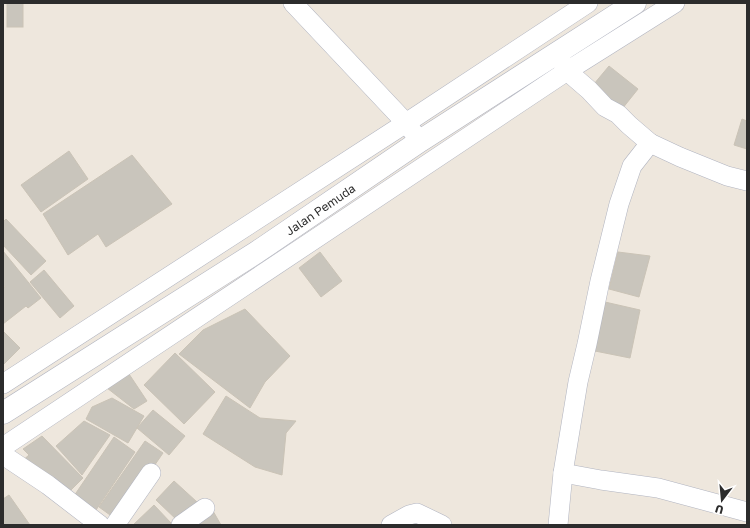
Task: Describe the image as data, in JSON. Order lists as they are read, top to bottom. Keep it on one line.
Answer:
{"streets":{"main road":["Jalan Pemuda"]},"north":"bottom"}
